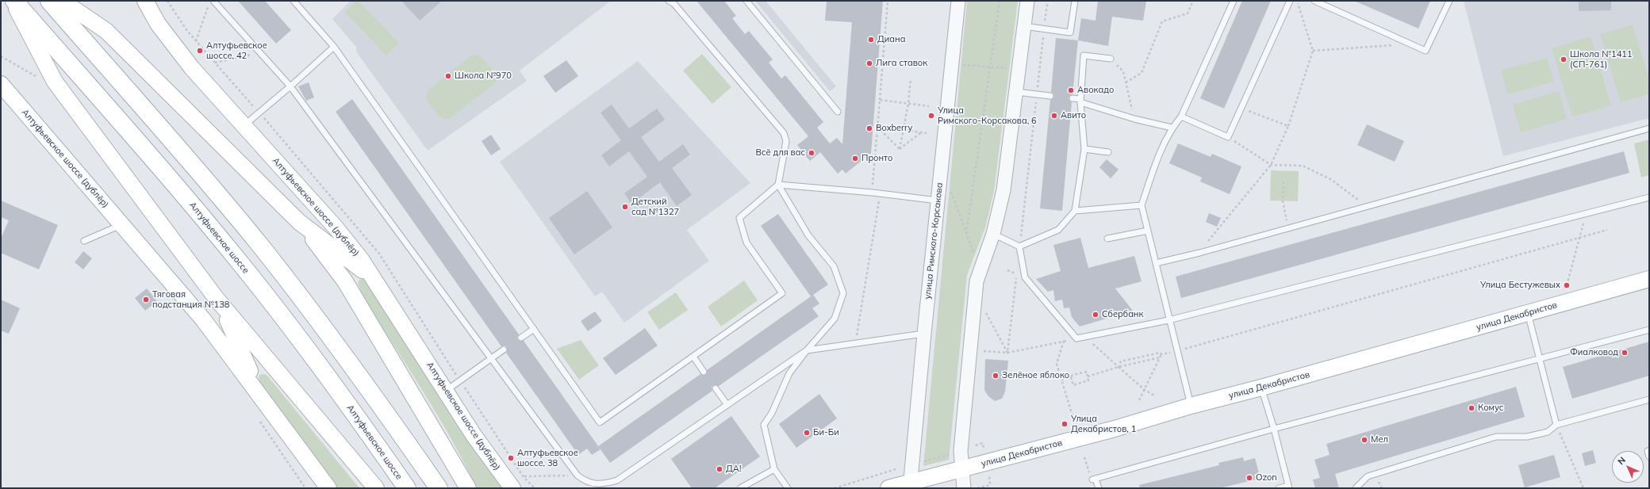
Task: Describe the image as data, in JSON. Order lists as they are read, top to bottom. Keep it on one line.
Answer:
{"streets":{"main road":["Алтуфьевское шоссе (дублёр)","Алтуфьевское шоссе","улица Декабристов"],"street":["улица Римского-Корсакова"]},"crossings":[["улица Римского-Корсакова","улица Декабристов"]],"places":["Диана","Алтуфьевское шоссе, 42","Школа №1411 (СП-761)","Лига ставок","Школа №970","Авокадо","Улица Римского-Корсакова, 6","Авито","Boxberry","Всё для вас","Пронто","Детский сад №1327","Улица Бестужевых","Тяговая подстанция №138","Сбербанк","Фиалковод","Зелёное яблоко","Комус","Улица Декабристов, 1","Би-Би","Мел","Алтуфьевское шоссе, 38","ДА!","Ozon"],"north":"top left"}
